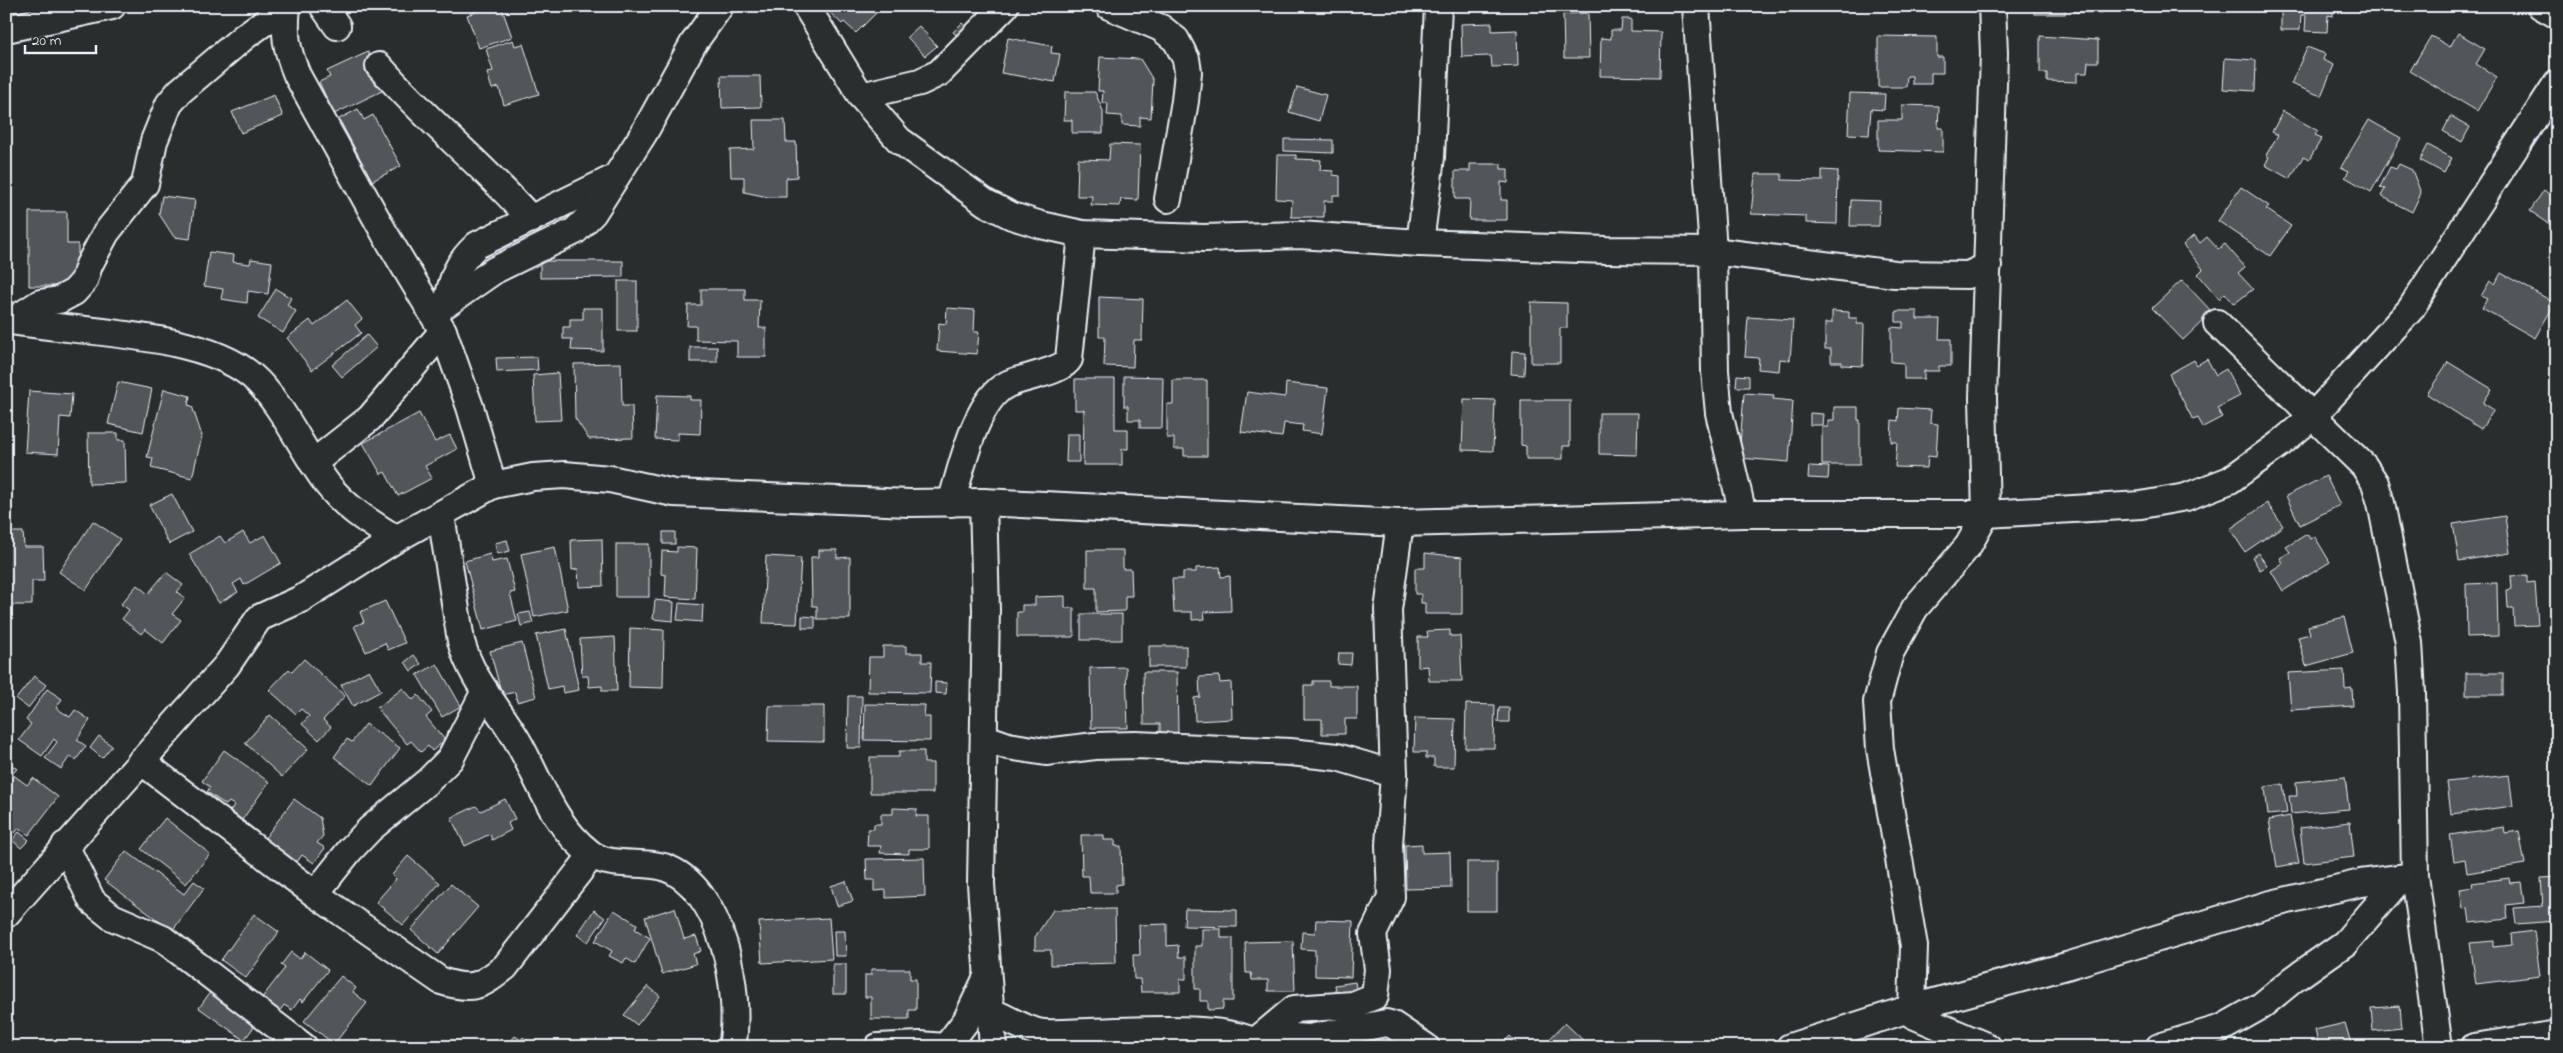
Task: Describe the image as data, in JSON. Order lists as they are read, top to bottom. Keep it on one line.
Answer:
{"scale_bar":"20 m"}
